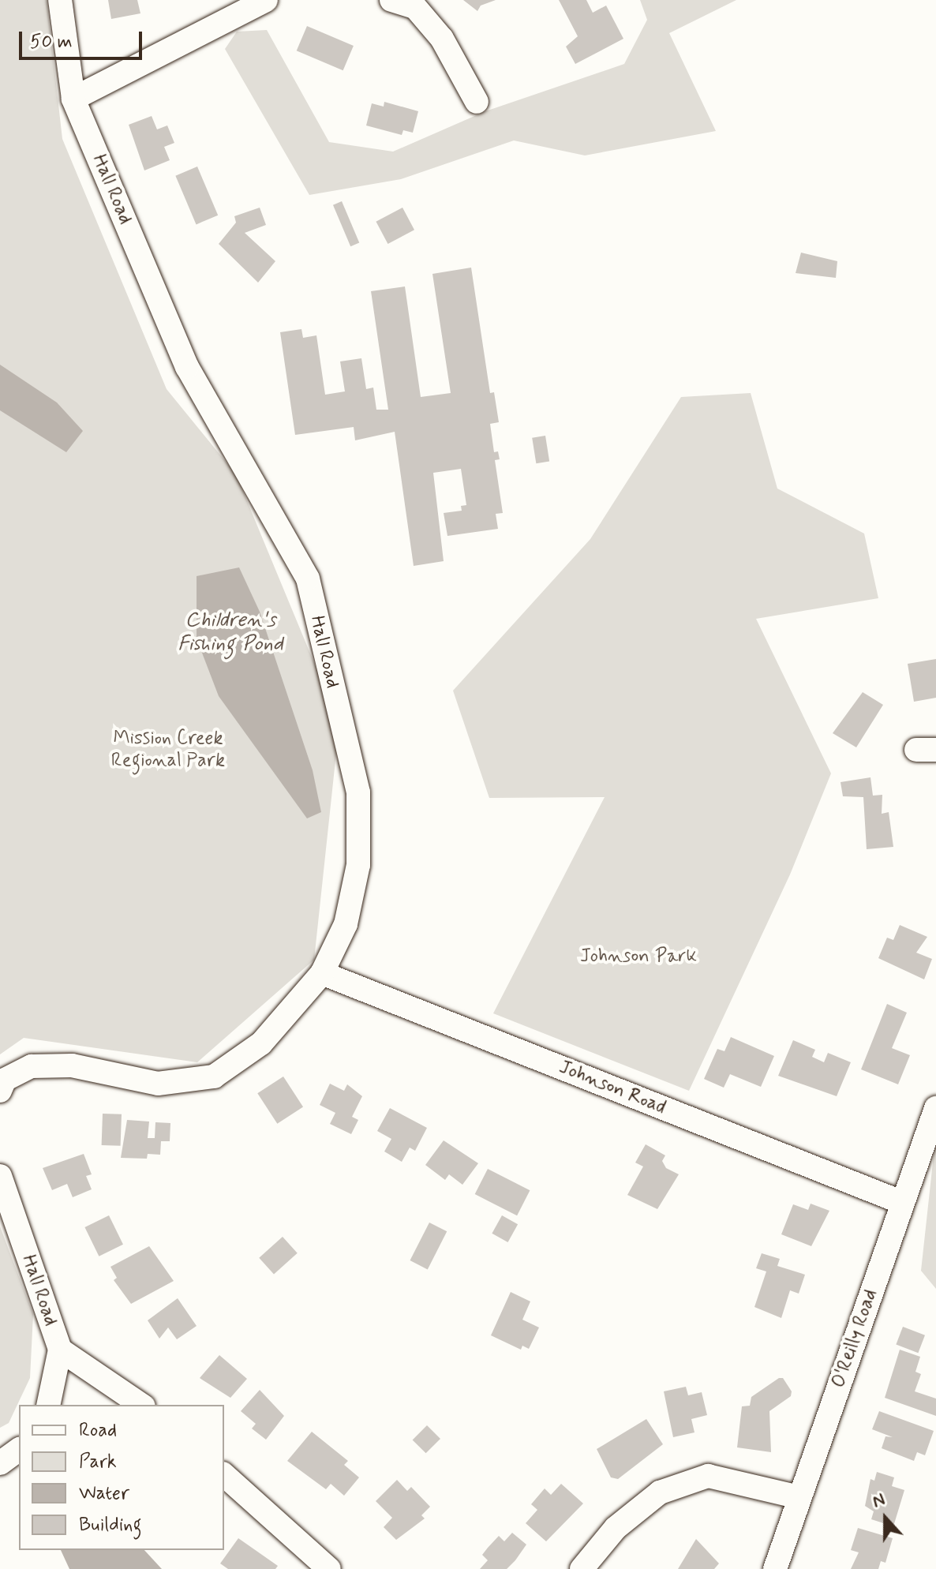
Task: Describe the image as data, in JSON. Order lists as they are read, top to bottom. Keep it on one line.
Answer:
{"streets":{"street":["Hall Road","Johnson Road","O'Reilly Road"]},"crossings":[["Hall Road","Johnson Road"],["Johnson Road","O'Reilly Road"]],"water":["Children's Fishing Pond"],"parks":["Mission Creek Regional Park","Johnson Park"],"legend":["Road","Park","Water","Building"],"scale_bar":"50 m","north":"top"}
